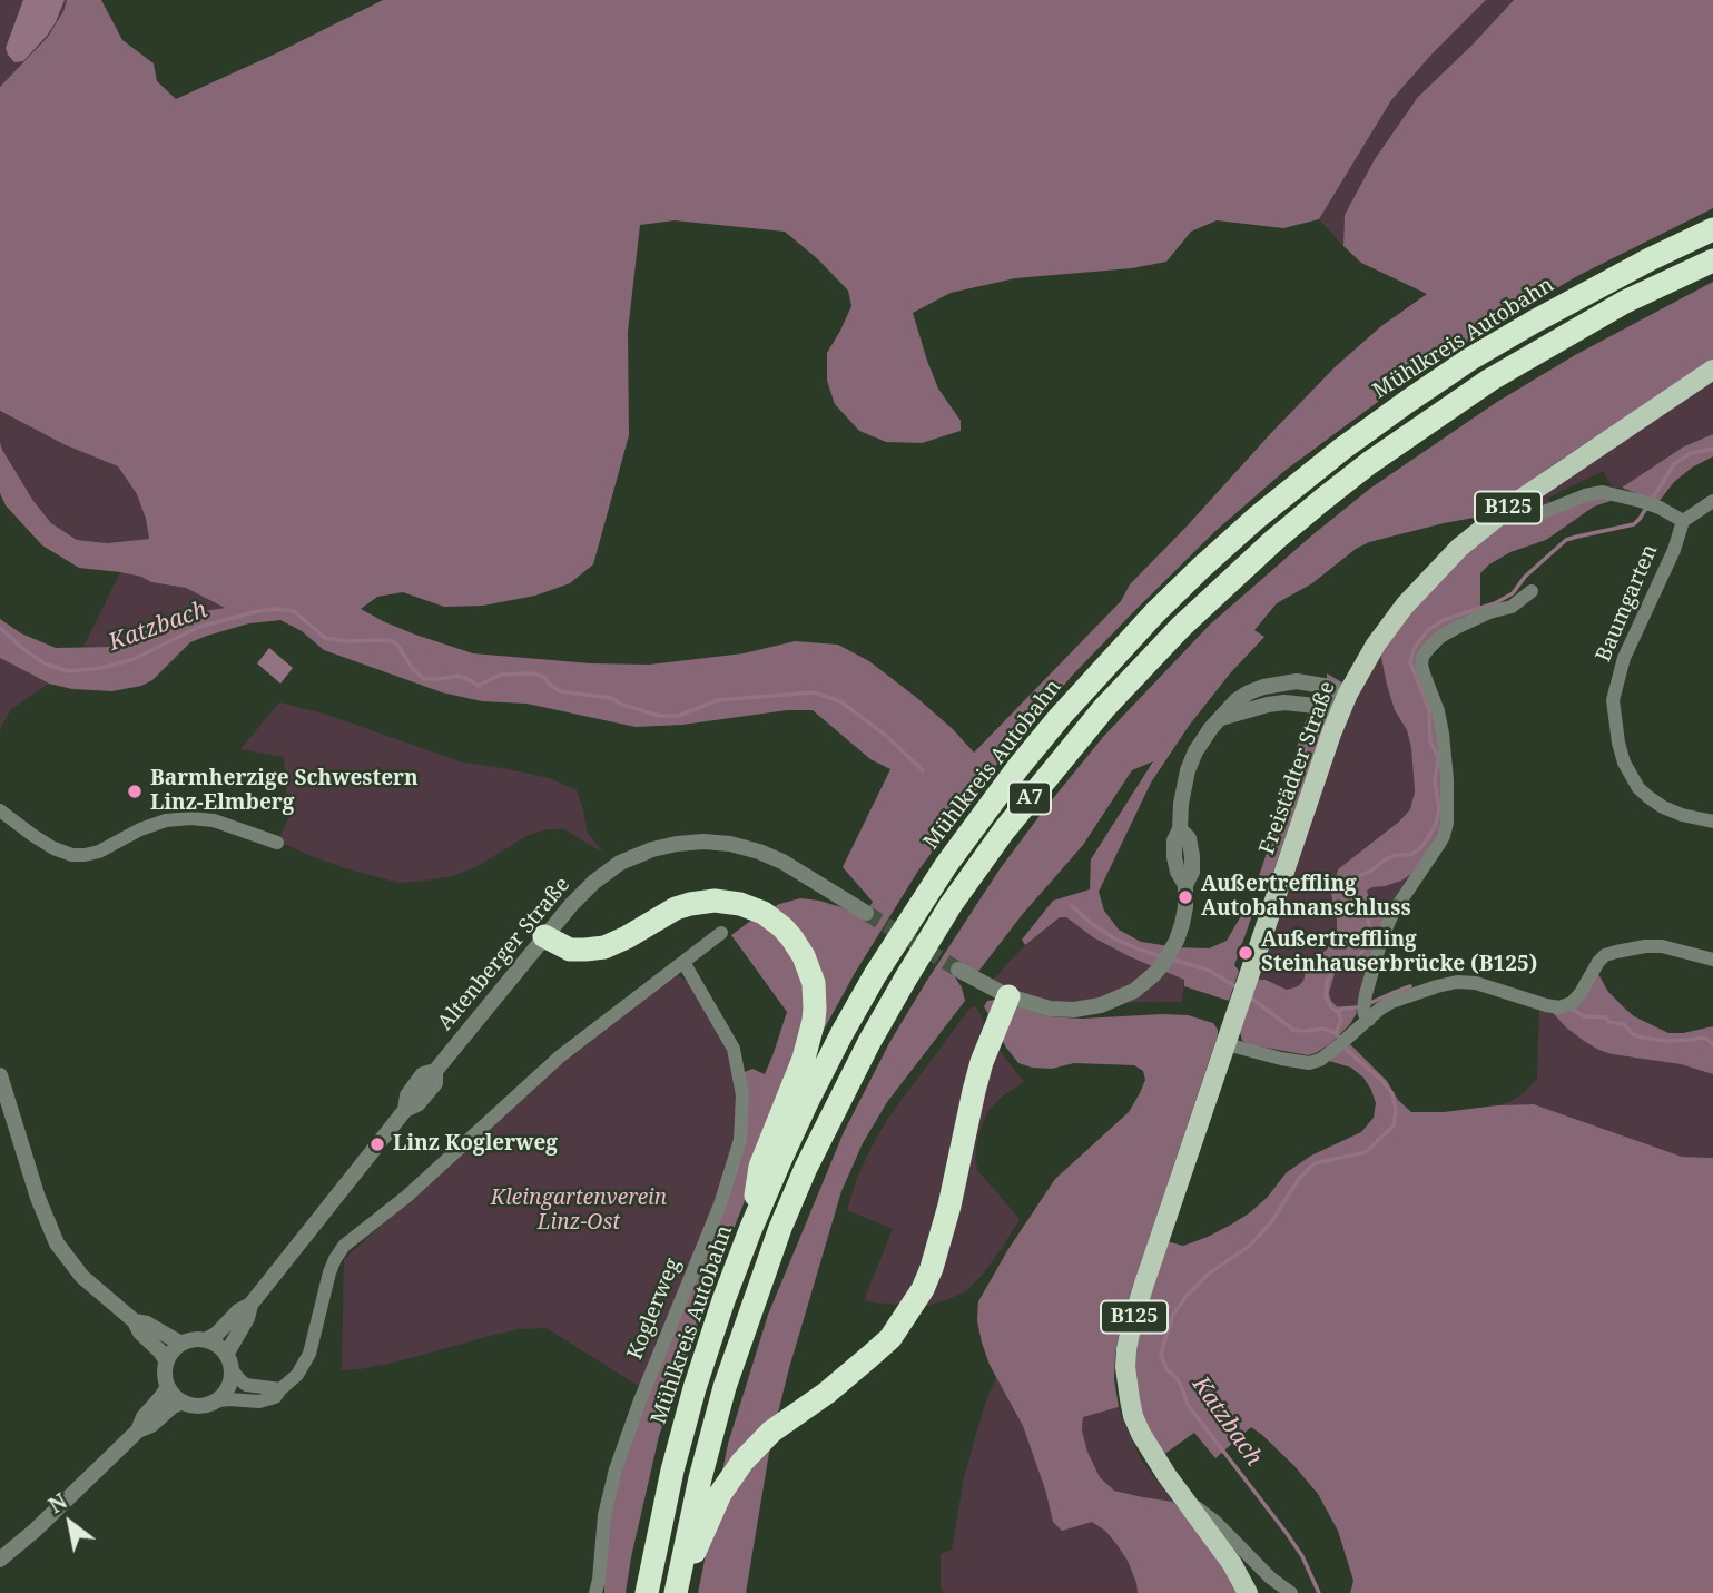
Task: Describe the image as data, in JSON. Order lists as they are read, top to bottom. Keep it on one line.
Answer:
{"streets":{"highway":["Mühlkreis Autobahn","A7"],"main road":["B125","Freistädter Straße"],"street":["Baumgarten","Altenberger Straße","Koglerweg"]},"water":["Katzbach"],"parks":["Kleingartenverein Linz-Ost"],"places":["Barmherzige Schwestern Linz-Elmberg","Außertreffling Autobahnanschluss","Außertreffling Steinhauserbrücke (B125)","Linz Koglerweg"],"north":"top left"}
